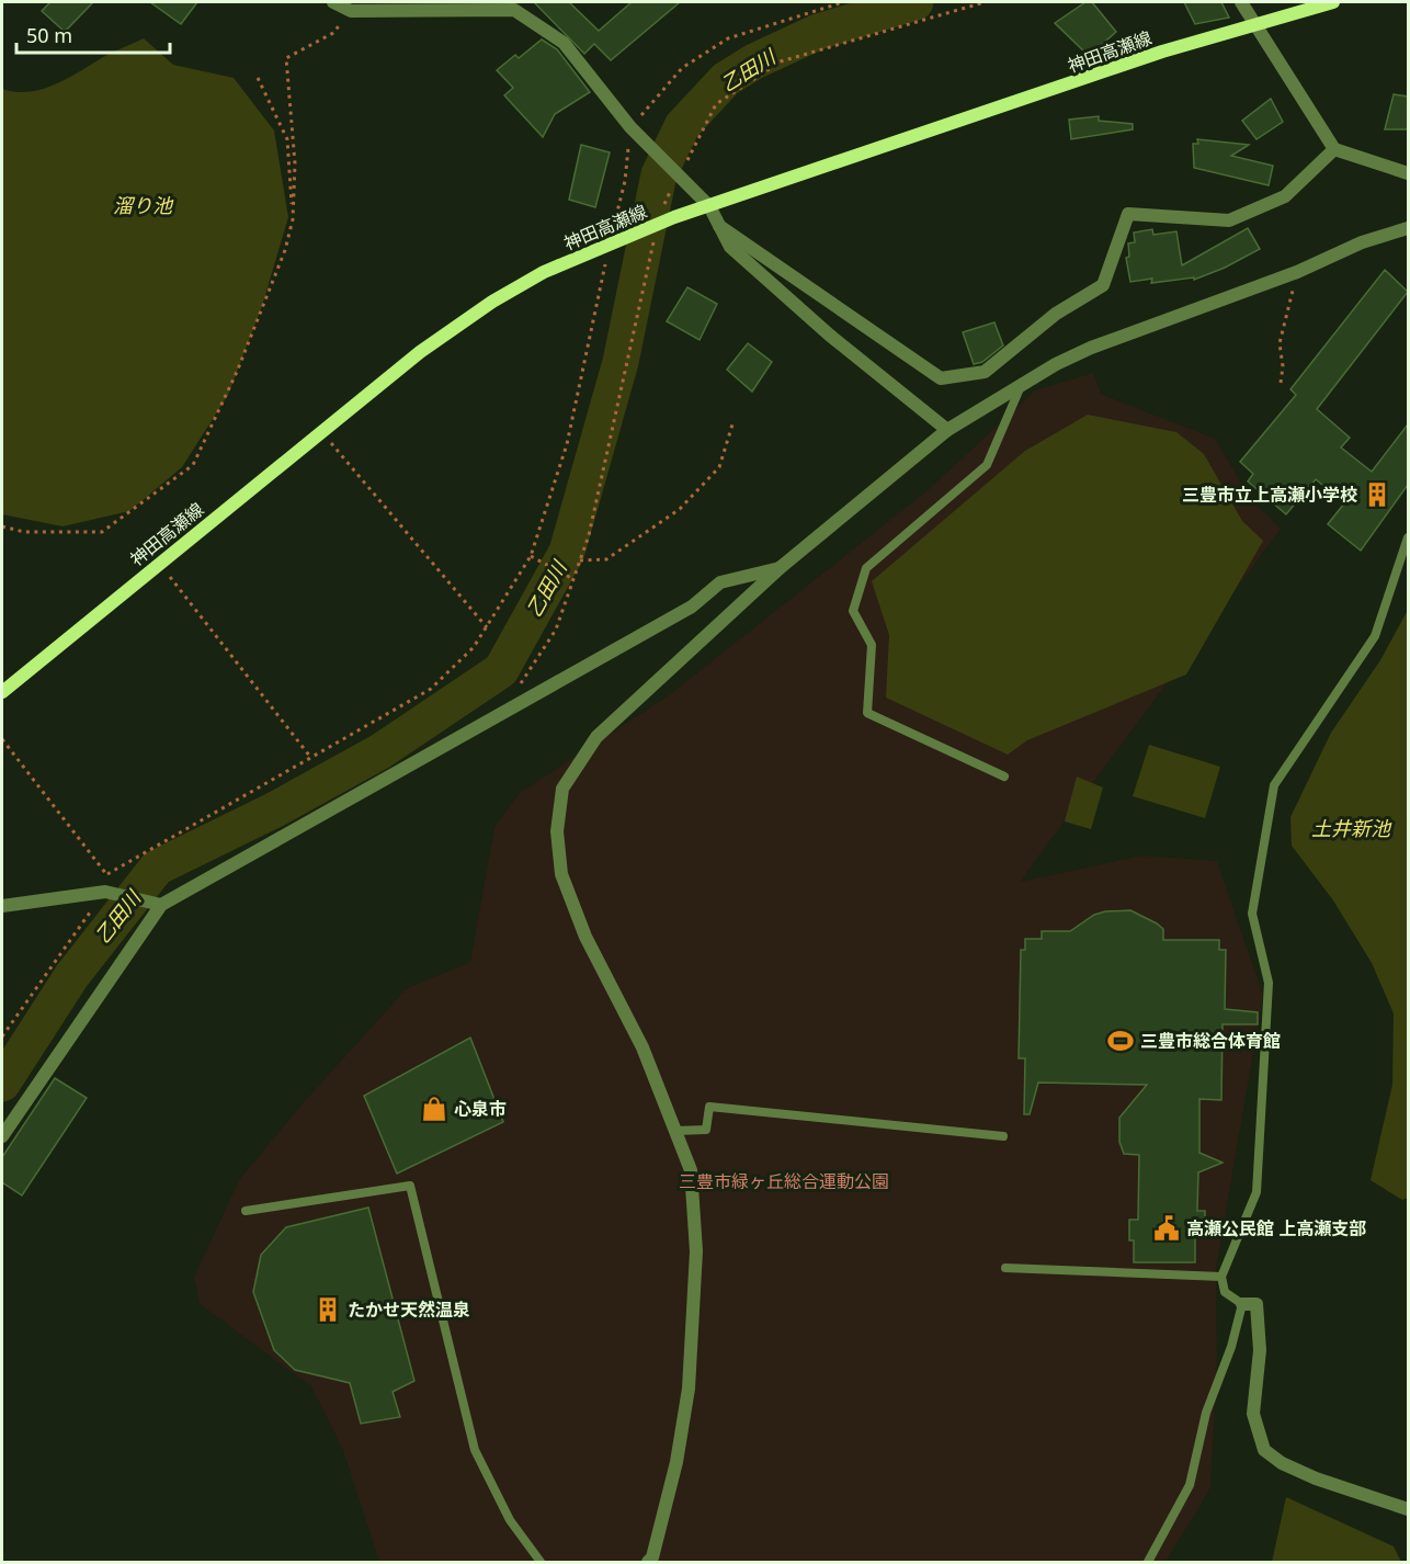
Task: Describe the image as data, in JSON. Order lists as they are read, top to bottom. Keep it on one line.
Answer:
{"streets":{"main road":["神田高瀬線"]},"water":["乙田川","溜り池","土井新池"],"parks":["三豊市緑ヶ丘総合運動公園"],"places":{"building":["三豊市立上高瀬小学校","たかせ天然温泉"],"sports":["三豊市総合体育館"],"shop":["心泉市"],"public building":["高瀬公民館 上高瀬支部"]},"scale_bar":"50 m"}
